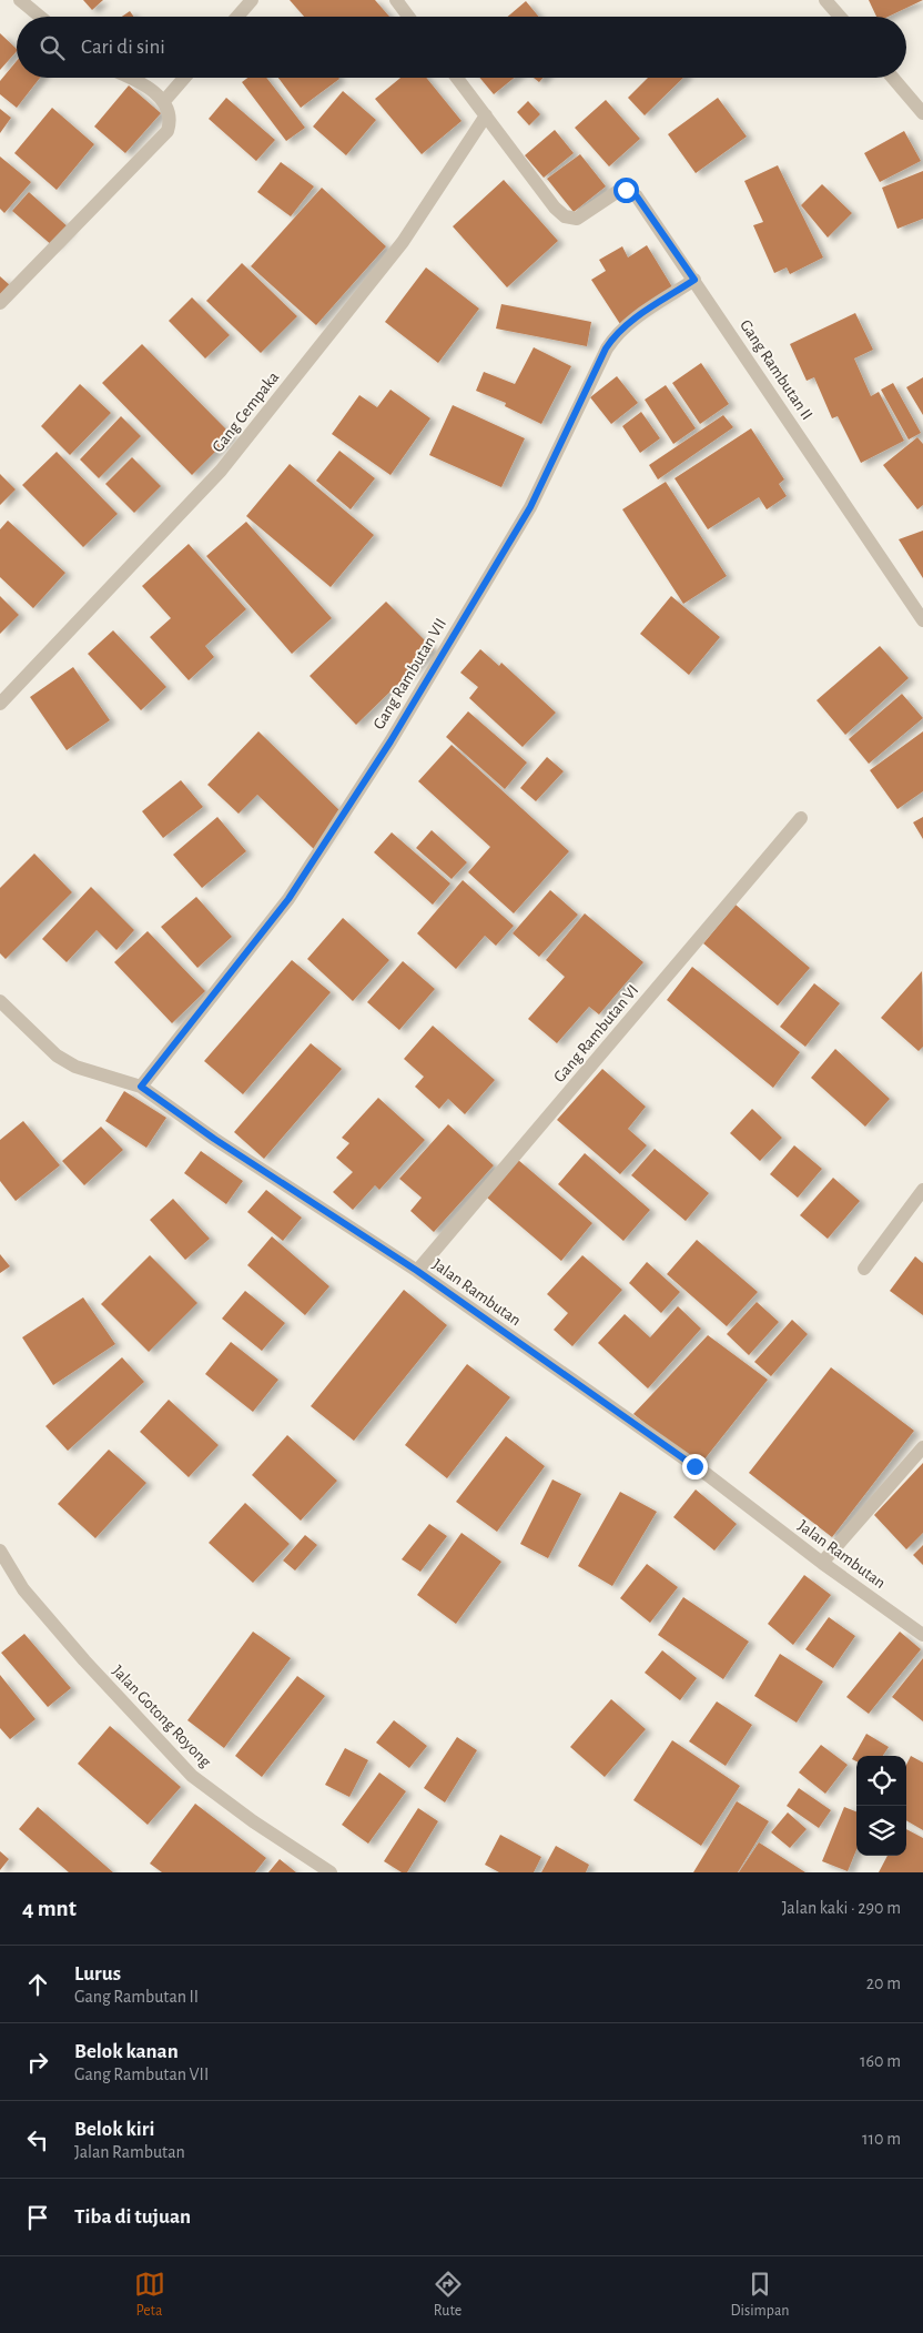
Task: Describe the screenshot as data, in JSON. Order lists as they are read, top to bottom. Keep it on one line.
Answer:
{"streets":{"street":["Gang Rambutan II","Gang Cempaka","Gang Rambutan VII","Gang Rambutan VI","Jalan Rambutan","Jalan Gotong Royong"]},"crossings":[["Gang Rambutan II","Gang Cempaka"],["Gang Rambutan II","Gang Rambutan VII"],["Gang Rambutan VII","Jalan Rambutan"],["Gang Rambutan VI","Jalan Rambutan"]],"page":{"search":"Cari di sini","heading":["4 mnt","Jalan kaki · 290 m"],"list":[["Lurus","Gang Rambutan II","20 m"],["Belok kanan","Gang Rambutan VII","160 m"],["Belok kiri","Jalan Rambutan","110 m"],"Tiba di tujuan"],"nav":["Peta","Rute","Disimpan"]}}
